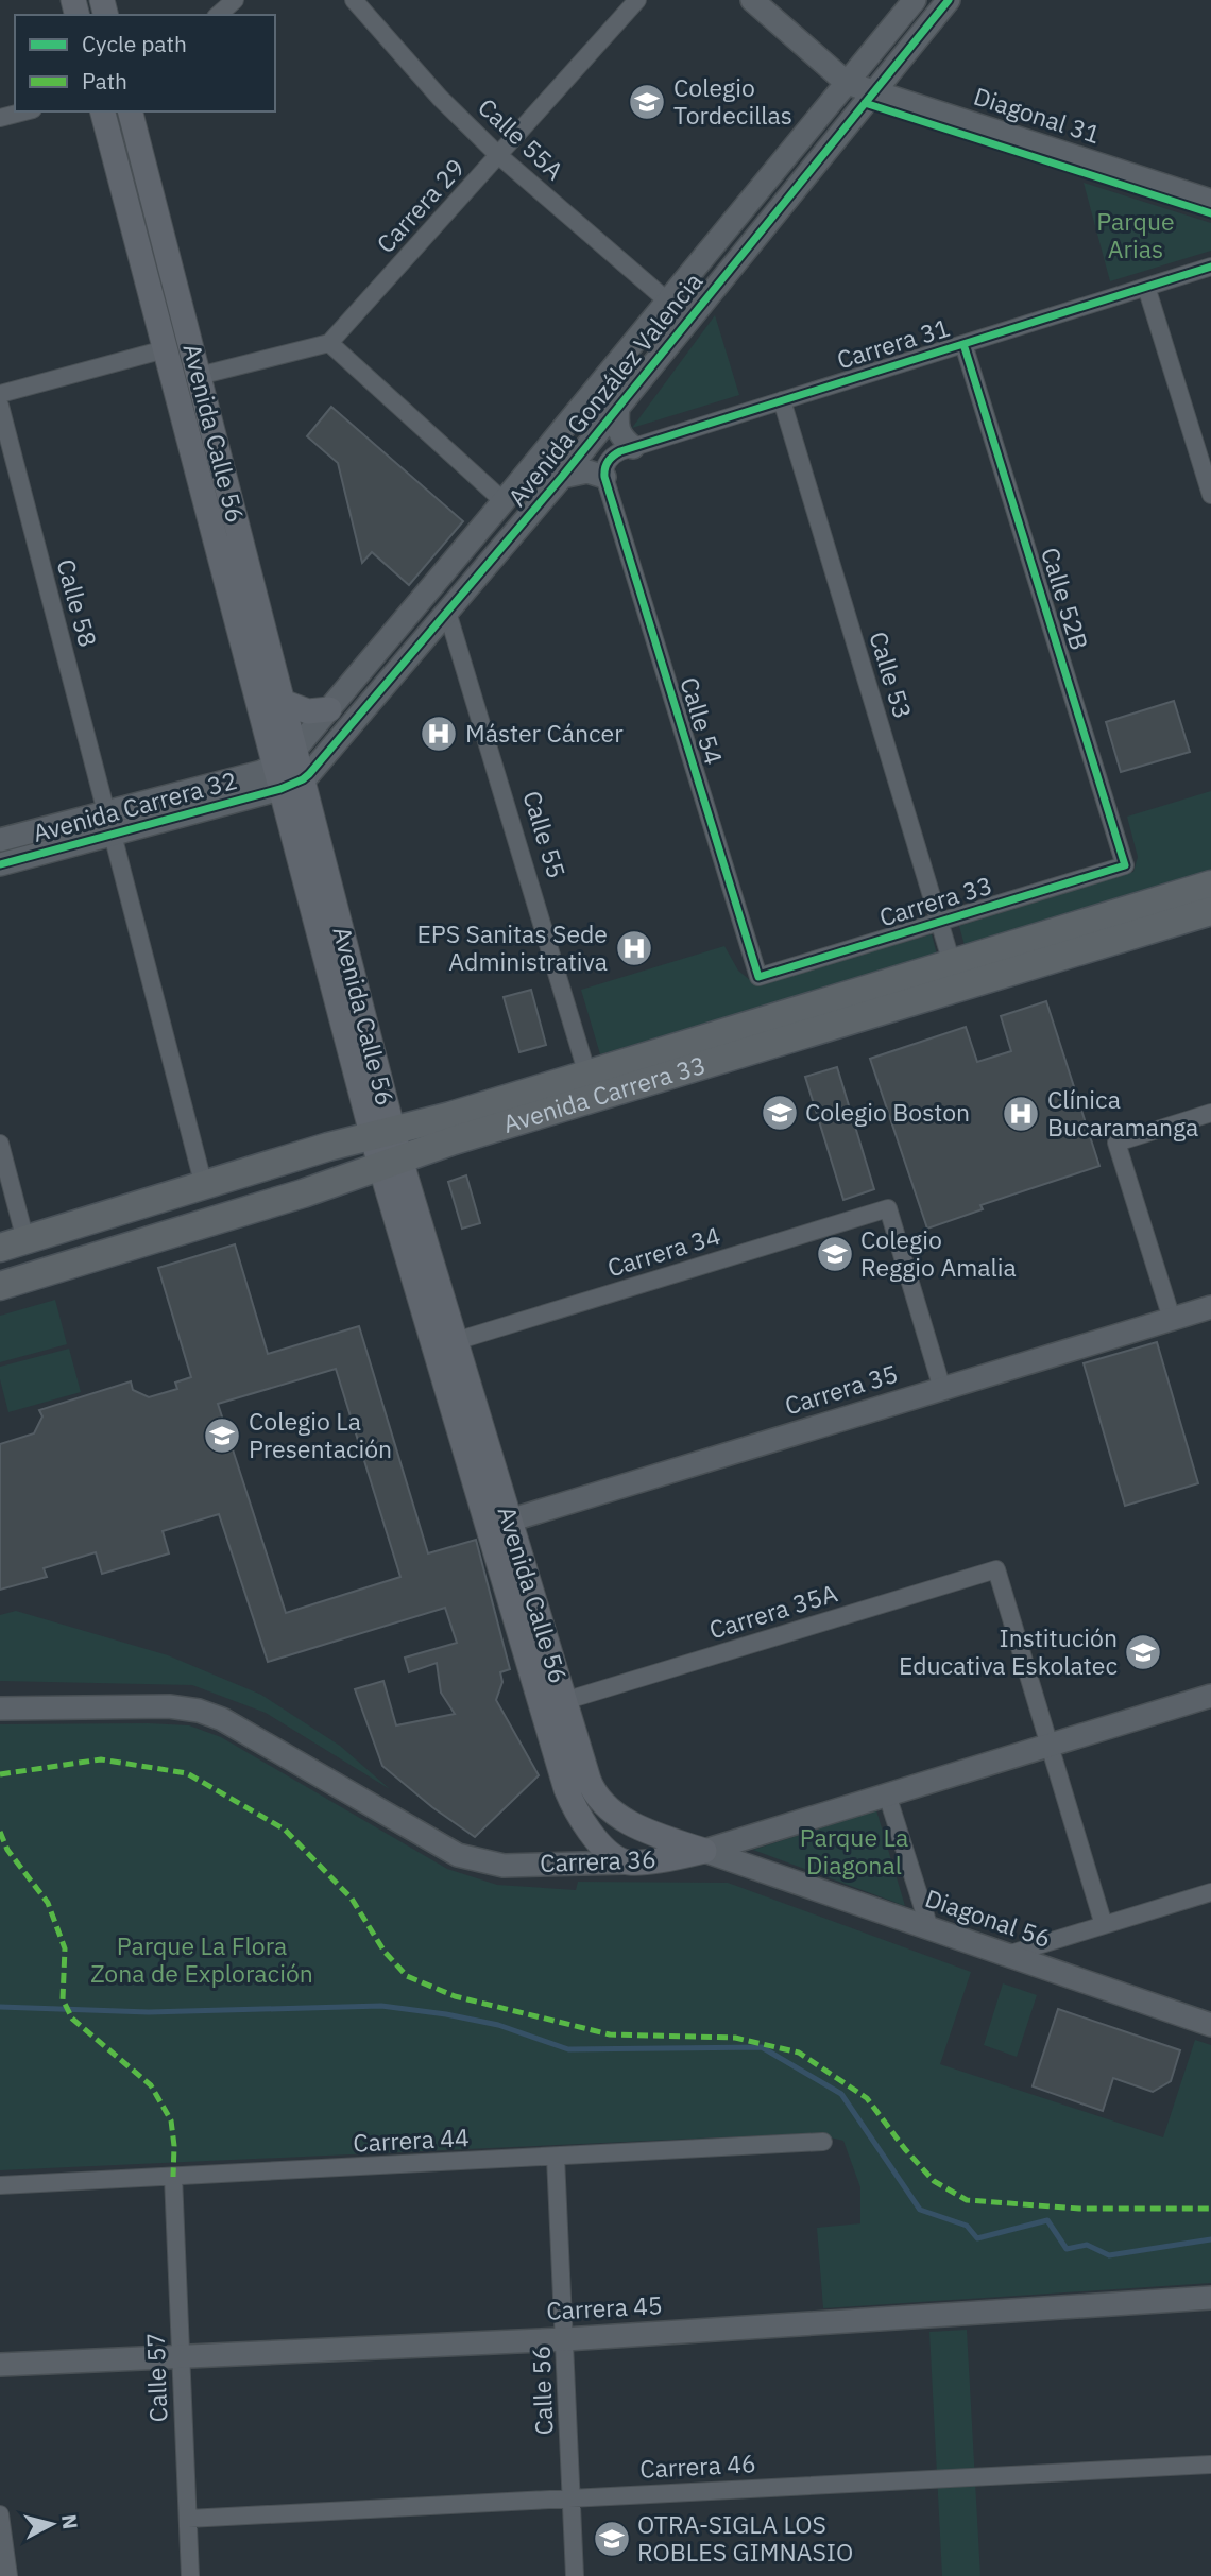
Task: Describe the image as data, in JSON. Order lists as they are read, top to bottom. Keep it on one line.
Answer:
{"streets":{"main road":["Avenida Calle 56","Avenida Carrera 33","Carrera 36"],"street":["Diagonal 31","Calle 55A","Carrera 29","Carrera 31","Avenida González Valencia","Calle 52B","Calle 58","Calle 53","Calle 54","Avenida Carrera 32","Calle 55","Carrera 33","Carrera 34","Carrera 35","Carrera 35A","Diagonal 56","Carrera 44","Carrera 45","Calle 57","Calle 56","Carrera 46"]},"crossings":[["Diagonal 31","Avenida González Valencia"],["Calle 55A","Carrera 29"],["Calle 55A","Avenida González Valencia"],["Carrera 31","Calle 52B"],["Carrera 31","Calle 53"],["Carrera 31","Calle 54"],["Avenida González Valencia","Avenida Calle 56"],["Avenida González Valencia","Avenida Carrera 32"],["Avenida González Valencia","Calle 55"],["Avenida Calle 56","Avenida Carrera 32"],["Avenida Calle 56","Avenida Carrera 33"],["Avenida Calle 56","Carrera 34"],["Avenida Calle 56","Carrera 35"],["Avenida Calle 56","Carrera 35A"],["Avenida Calle 56","Carrera 36"],["Avenida Calle 56","Diagonal 56"],["Calle 52B","Carrera 33"],["Calle 58","Avenida Carrera 32"],["Calle 53","Carrera 33"],["Calle 53","Avenida Carrera 33"],["Calle 54","Carrera 33"],["Calle 55","Avenida Carrera 33"],["Carrera 34","Carrera 35"],["Carrera 35A","Carrera 36"],["Carrera 36","Diagonal 56"],["Carrera 44","Calle 57"],["Carrera 44","Calle 56"],["Carrera 45","Calle 57"],["Carrera 45","Calle 56"],["Calle 57","Carrera 46"],["Calle 56","Carrera 46"]],"parks":["Parque Arias","Parque La Diagonal","Parque La Flora Zona de Exploración"],"places":{"school or university":["Colegio Tordecillas","Colegio Boston","Colegio Reggio Amalia","Colegio La Presentación","Institución Educativa Eskolatec","OTRA-SIGLA LOS ROBLES GIMNASIO"],"hospital":["Máster Cáncer","EPS Sanitas Sede Administrativa","Clínica Bucaramanga"]},"legend":["Cycle path","Path"],"north":"right"}
